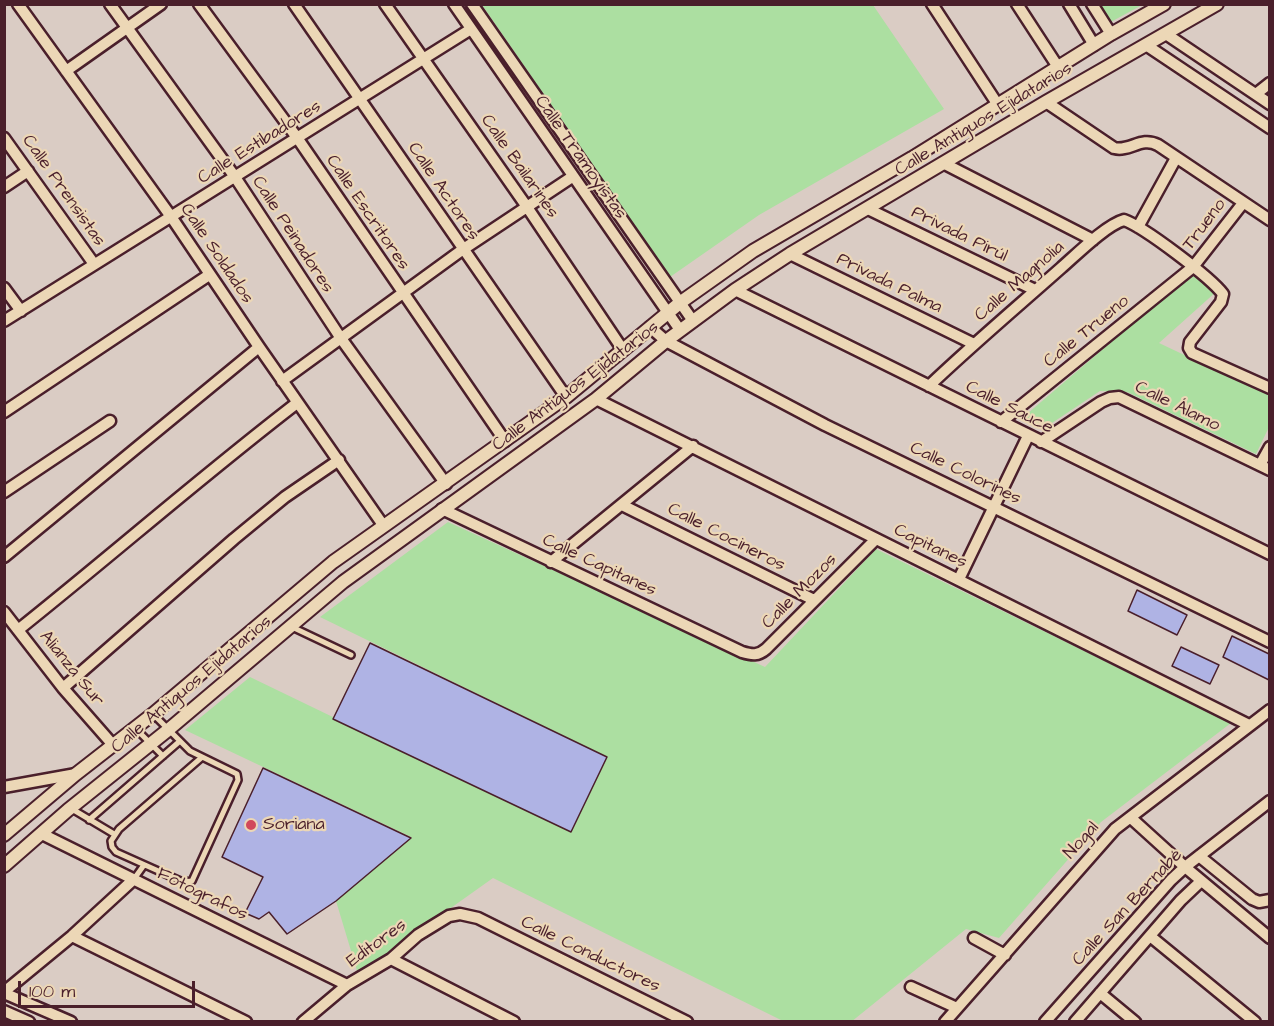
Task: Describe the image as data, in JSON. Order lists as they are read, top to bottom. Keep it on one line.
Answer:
{"streets":{"street":["Calle Antiguos Ejidatarios","Calle Estibadores","Calle Tramoyistas","Calle Bailarines","Calle Prensistas","Calle Actores","Calle Escritores","Trueno","Calle Peinadores","Privada Pirúl","Calle Soldados","Calle Magnolia","Privada Palma","Calle Trueno","Calle Álamo","Calle Sauce","Calle Colorines","Calle Cocineros","Capitanes","Calle Capitanes","Calle Mozos","Alianza Sur","Nogal","Fotografos","Calle San Bernabé","Editores","Calle Conductores"]},"crossings":[["Calle Antiguos Ejidatarios","Calle Tramoyistas"],["Calle Antiguos Ejidatarios","Calle Bailarines"],["Calle Antiguos Ejidatarios","Calle Actores"],["Calle Antiguos Ejidatarios","Calle Escritores"],["Calle Antiguos Ejidatarios","Calle Peinadores"],["Calle Antiguos Ejidatarios","Privada Pirúl"],["Calle Antiguos Ejidatarios","Calle Soldados"],["Calle Antiguos Ejidatarios","Privada Palma"],["Calle Antiguos Ejidatarios","Calle Sauce"],["Calle Antiguos Ejidatarios","Calle Colorines"],["Calle Antiguos Ejidatarios","Capitanes"],["Calle Antiguos Ejidatarios","Calle Capitanes"],["Calle Antiguos Ejidatarios","Alianza Sur"],["Calle Antiguos Ejidatarios","Fotografos"],["Calle Estibadores","Calle Tramoyistas"],["Calle Estibadores","Calle Bailarines"],["Calle Estibadores","Calle Prensistas"],["Calle Estibadores","Calle Actores"],["Calle Estibadores","Calle Escritores"],["Calle Estibadores","Calle Peinadores"],["Calle Estibadores","Calle Soldados"],["Trueno","Calle Trueno"],["Privada Pirúl","Calle Magnolia"],["Calle Magnolia","Privada Palma"],["Calle Magnolia","Calle Sauce"],["Calle Trueno","Calle Sauce"],["Calle Álamo","Calle Sauce"],["Calle Cocineros","Calle Mozos"],["Capitanes","Calle Mozos"],["Capitanes","Nogal"],["Calle Capitanes","Calle Mozos"],["Fotografos","Editores"],["Editores","Calle Conductores"]],"places":["Soriana"],"scale_bar":"100 m"}
